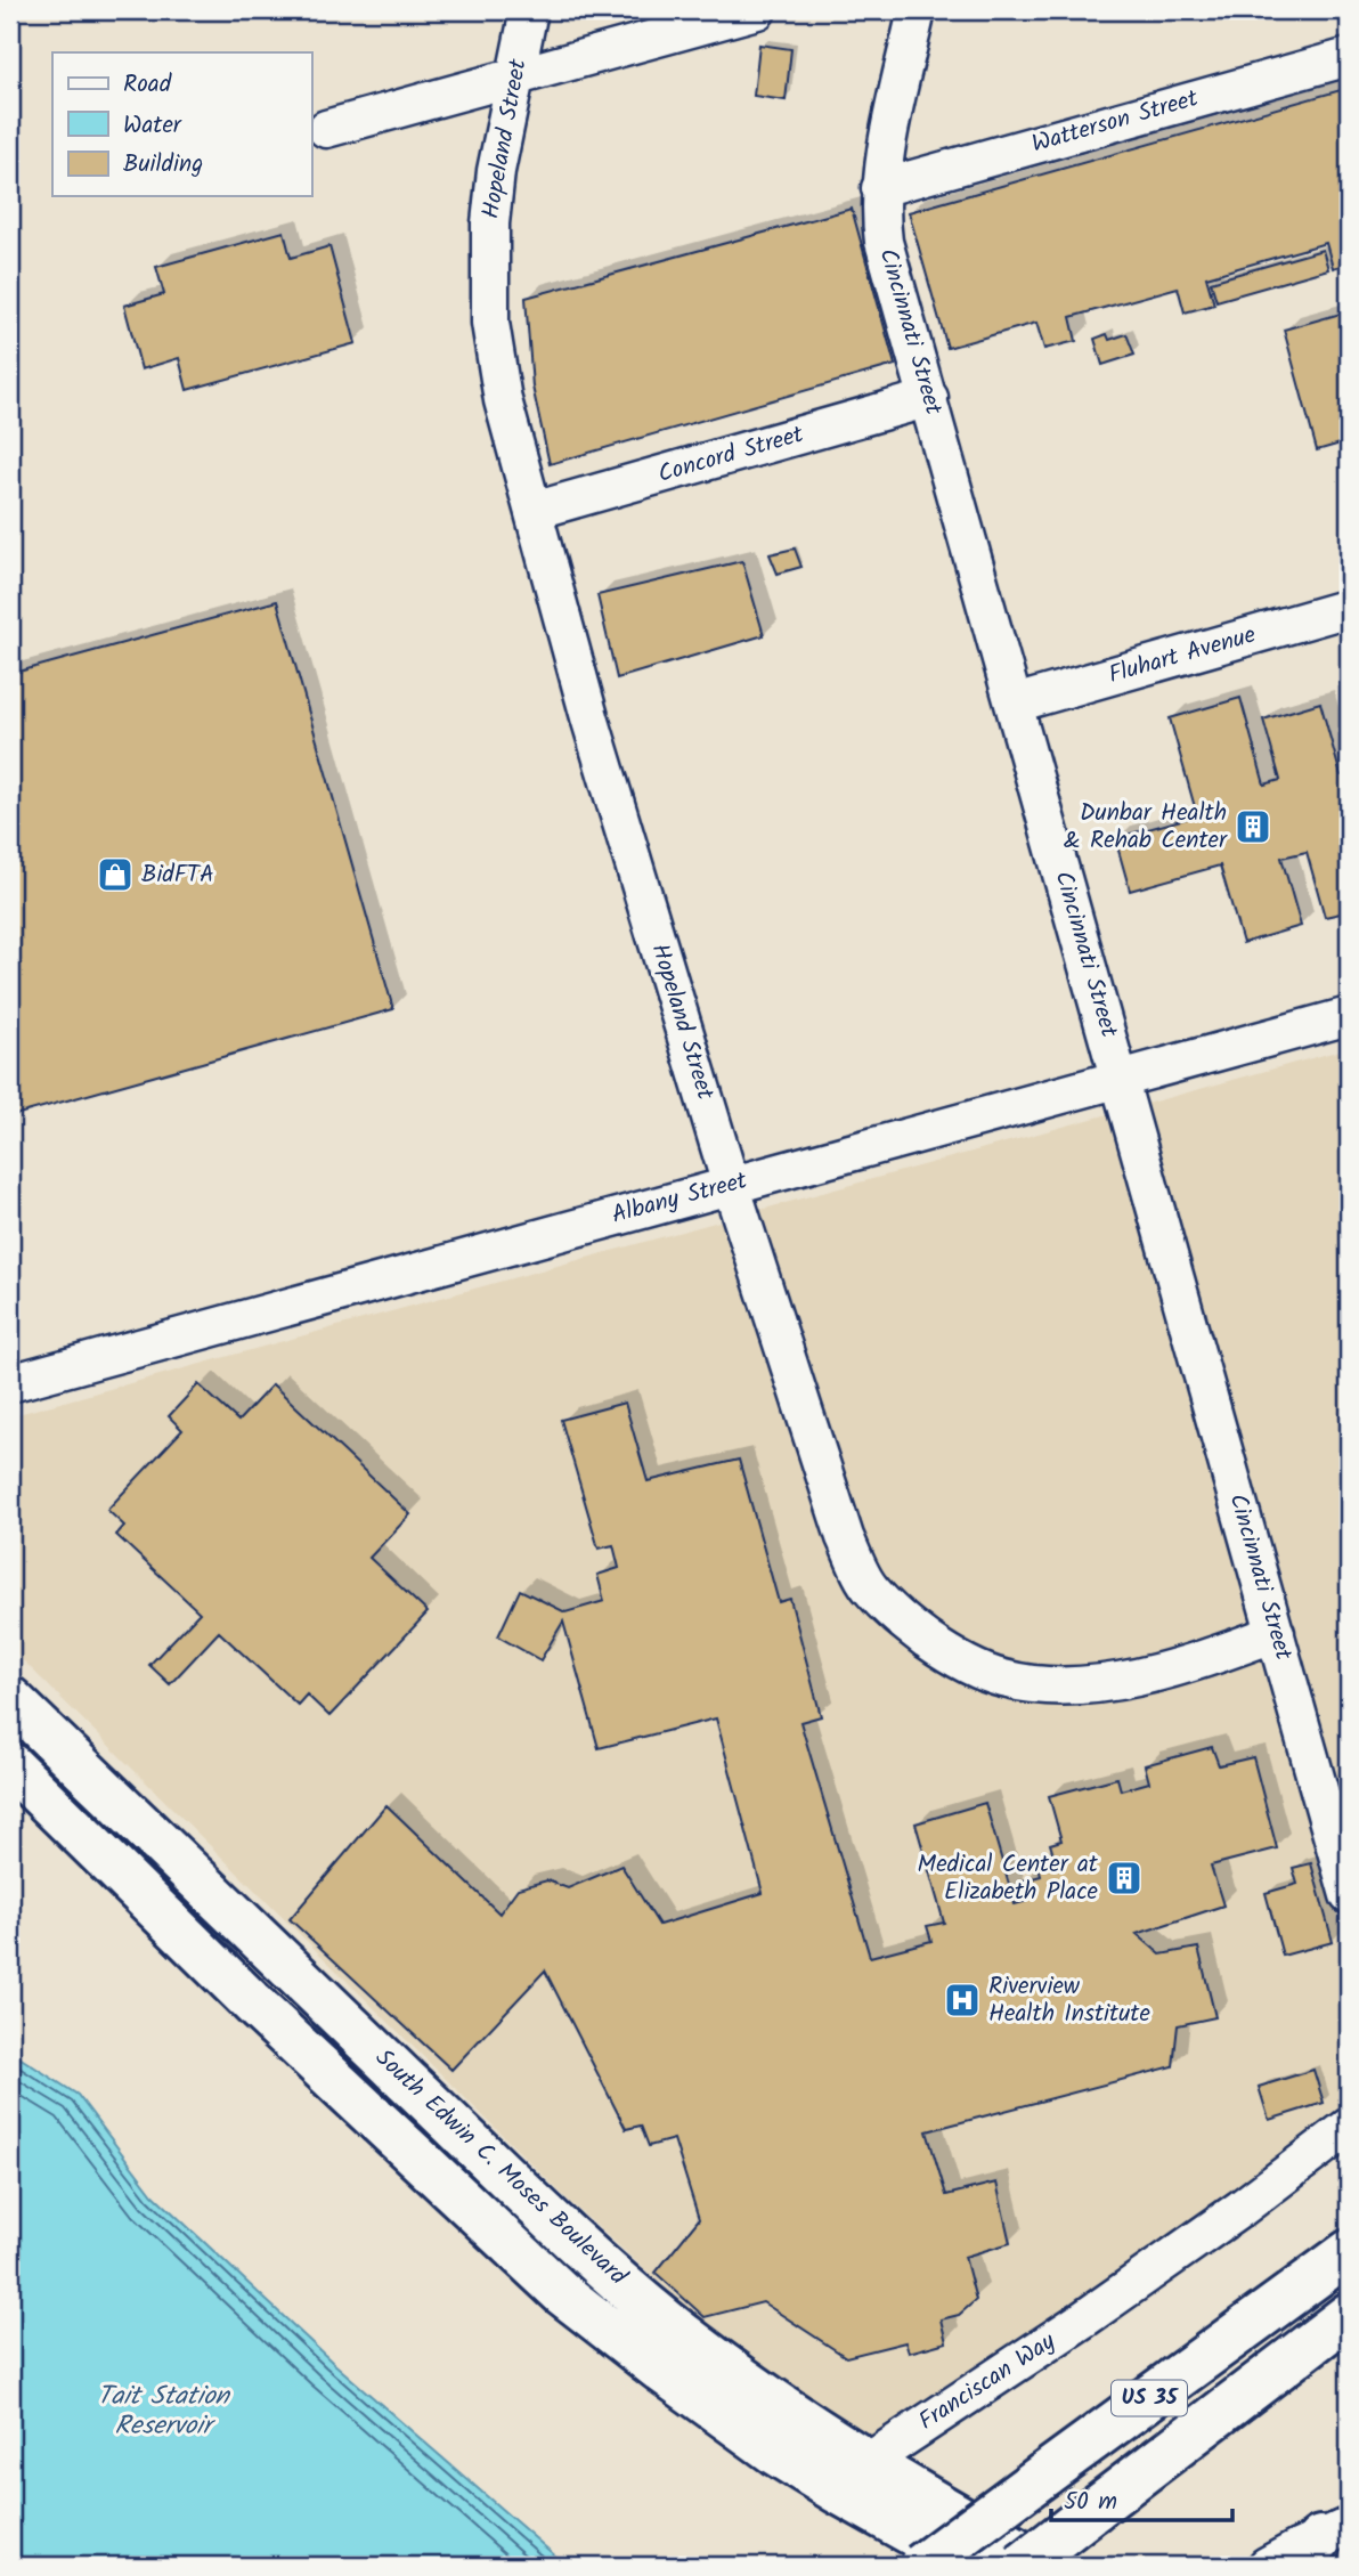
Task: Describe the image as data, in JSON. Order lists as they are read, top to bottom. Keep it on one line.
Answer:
{"streets":{"main road":["South Edwin C. Moses Boulevard","US 35"],"street":["Watterson Street","Hopeland Street","Cincinnati Street","Concord Street","Fluhart Avenue","Albany Street","Franciscan Way"]},"crossings":[["Watterson Street","Cincinnati Street"],["Hopeland Street","Cincinnati Street"],["Hopeland Street","Concord Street"],["Hopeland Street","Albany Street"],["Cincinnati Street","Concord Street"],["Cincinnati Street","Fluhart Avenue"],["Cincinnati Street","Albany Street"],["South Edwin C. Moses Boulevard","Franciscan Way"]],"water":["Tait Station Reservoir"],"places":{"building":["Dunbar Health & Rehab Center","Medical Center at Elizabeth Place"],"shop":["BidFTA"],"hospital":["Riverview Health Institute"]},"legend":["Road","Water","Building"],"scale_bar":"50 m"}
